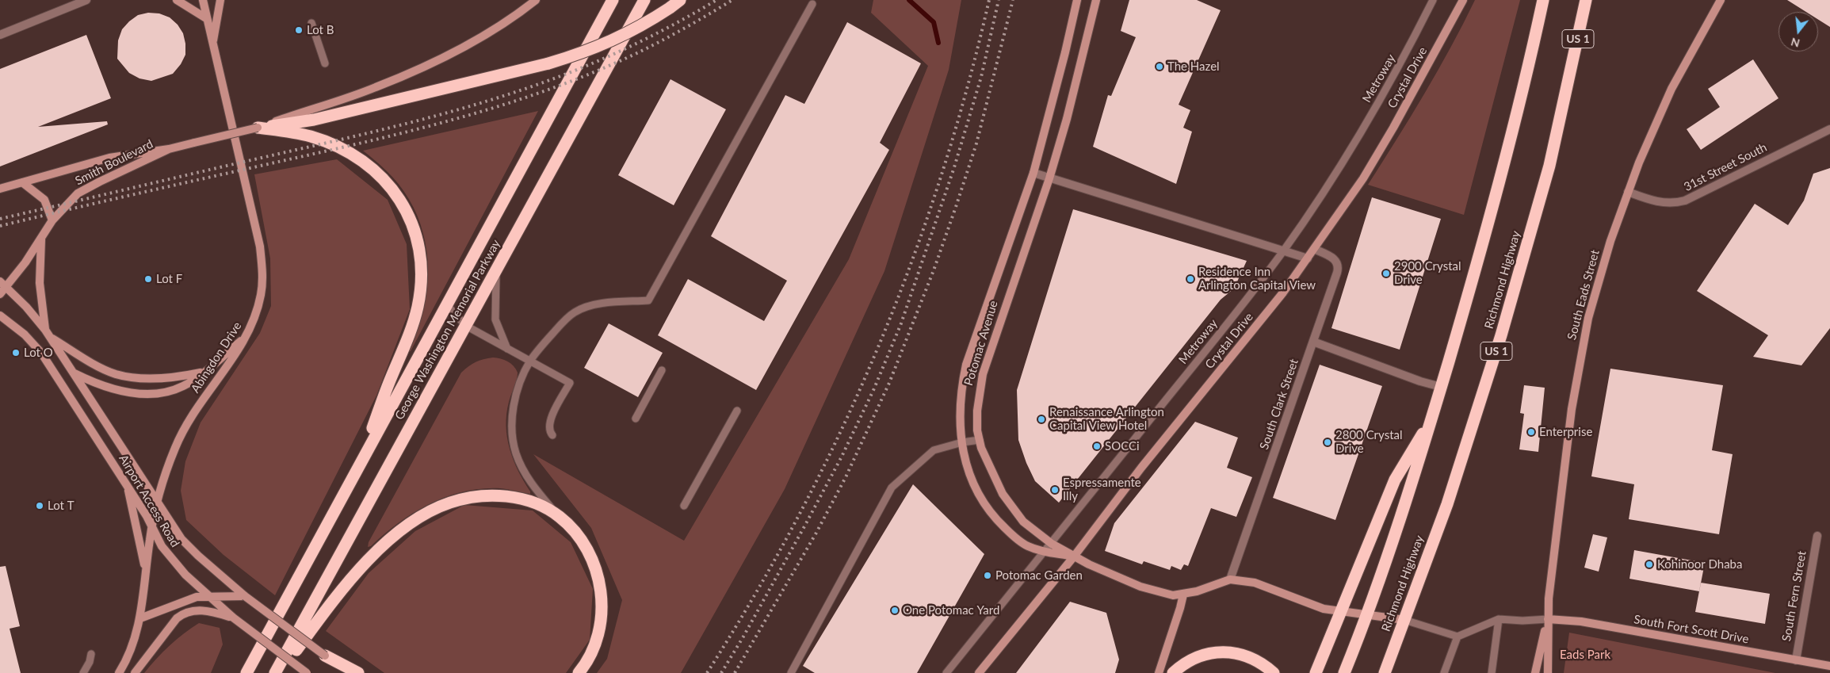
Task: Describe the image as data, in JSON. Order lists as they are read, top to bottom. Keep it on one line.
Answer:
{"streets":{"highway":["US 1","Richmond Highway","George Washington Memorial Parkway"],"street":["Crystal Drive","Smith Boulevard","31st Street South","South Eads Street","Potomac Avenue","Abingdon Drive","South Clark Street","Airport Access Road","South Fern Street","South Fort Scott Drive"],"lane":["Metroway"]},"crossings":[["Crystal Drive","Potomac Avenue"],["Crystal Drive","South Clark Street"],["Metroway","Potomac Avenue"],["31st Street South","South Eads Street"],["South Eads Street","South Fort Scott Drive"],["Abingdon Drive","Airport Access Road"],["South Fern Street","South Fort Scott Drive"]],"parks":["Eads Park"],"places":["Lot B","The Hazel","2900 Crystal Drive","Lot F","Residence Inn Arlington Capital View","Lot O","Renaissance Arlington Capital View Hotel","Enterprise","2800 Crystal Drive","SOCCi","Espressamente Illy","Lot T","Kohinoor Dhaba","Potomac Garden","One Potomac Yard"],"north":"bottom"}
